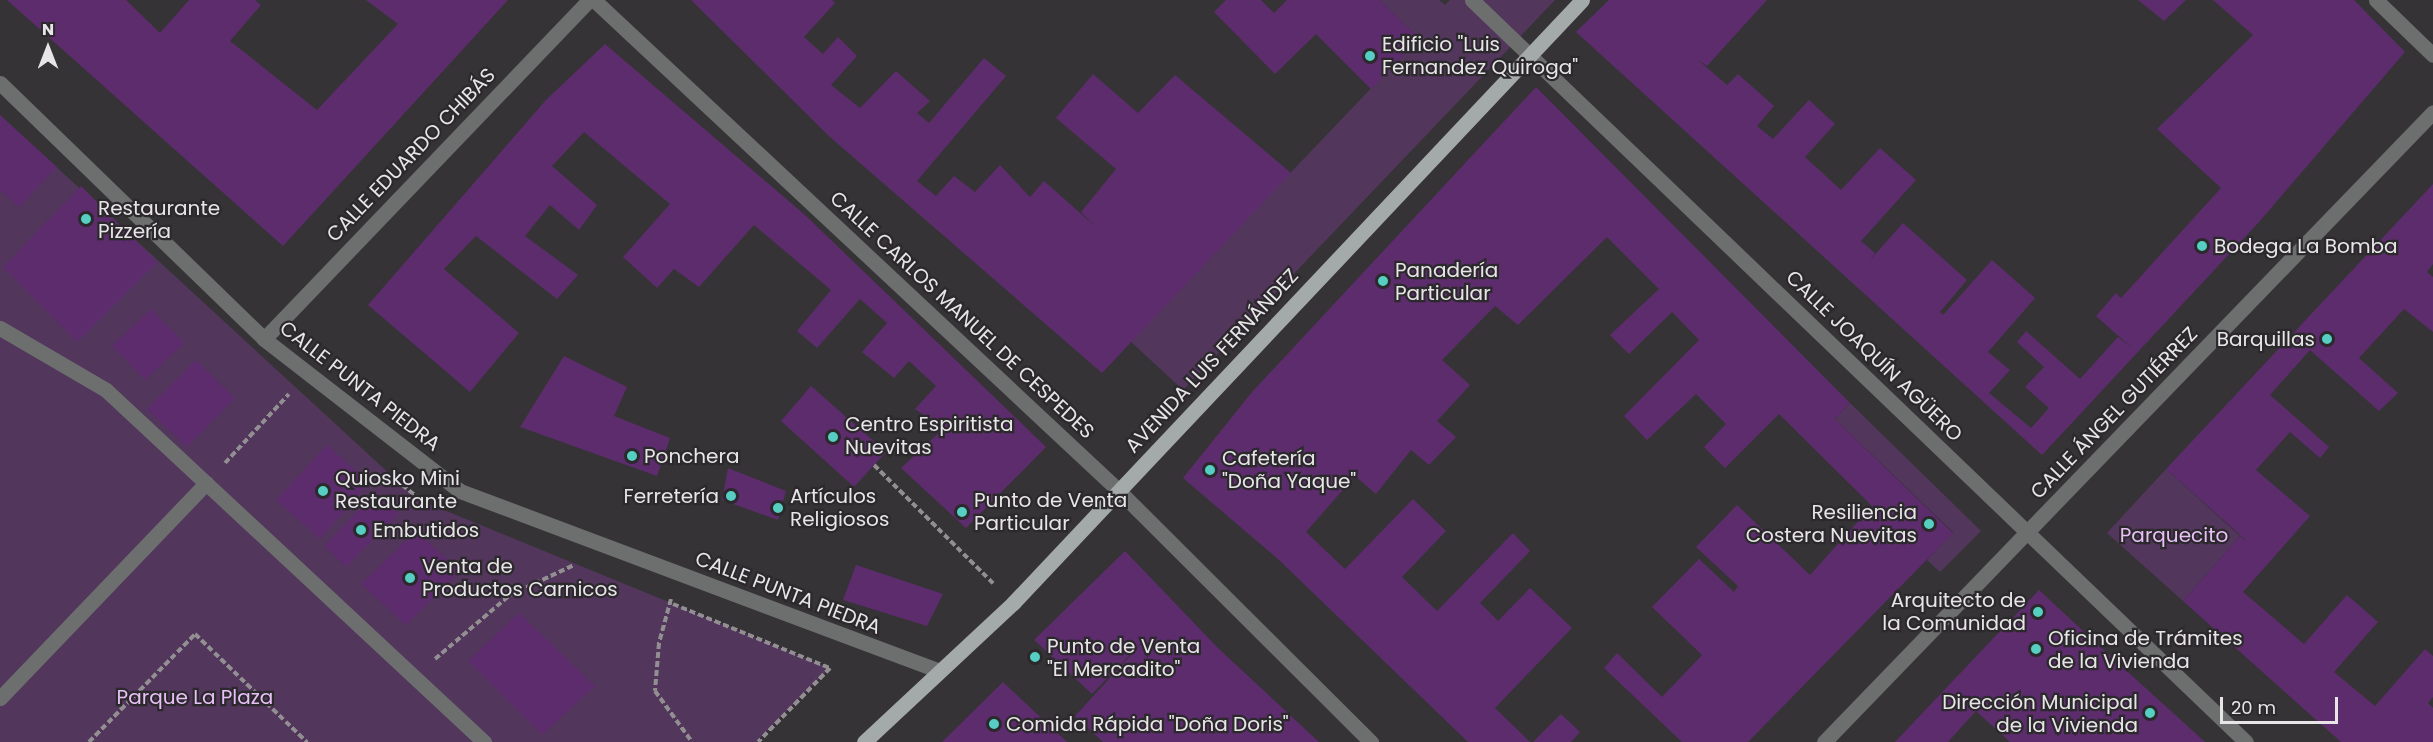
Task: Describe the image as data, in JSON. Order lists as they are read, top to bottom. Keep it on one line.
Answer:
{"streets":{"main road":["AVENIDA LUIS FERNÁNDEZ"],"street":["CALLE EDUARDO CHIBÁS","CALLE CARLOS MANUEL DE CESPEDES","CALLE JOAQUÍN AGÜERO","CALLE PUNTA PIEDRA","CALLE ÁNGEL GUTIÉRREZ"]},"crossings":[["CALLE EDUARDO CHIBÁS","CALLE PUNTA PIEDRA"],["CALLE CARLOS MANUEL DE CESPEDES","AVENIDA LUIS FERNÁNDEZ"],["CALLE JOAQUÍN AGÜERO","AVENIDA LUIS FERNÁNDEZ"],["CALLE JOAQUÍN AGÜERO","CALLE ÁNGEL GUTIÉRREZ"],["AVENIDA LUIS FERNÁNDEZ","CALLE PUNTA PIEDRA"]],"parks":["Parquecito","Parque La Plaza"],"places":["Edificio \"Luis Fernandez Quiroga\"","Restaurante Pizzería","Bodega La Bomba","Panadería Particular","Barquillas","Centro Espiritista Nuevitas","Ponchera","Cafetería \"Doña Yaque\"","Quiosko Mini Restaurante","Ferretería","Artículos Religiosos","Punto de Venta Particular","Resiliencia Costera Nuevitas","Embutidos","Venta de Productos Carnicos","Arquitecto de la Comunidad","Oficina de Trámites de la Vivienda","Punto de Venta \"El Mercadito\"","Dirección Municipal de la Vivienda","Comida Rápida \"Doña Doris\""],"scale_bar":"20 m","north":"top"}
